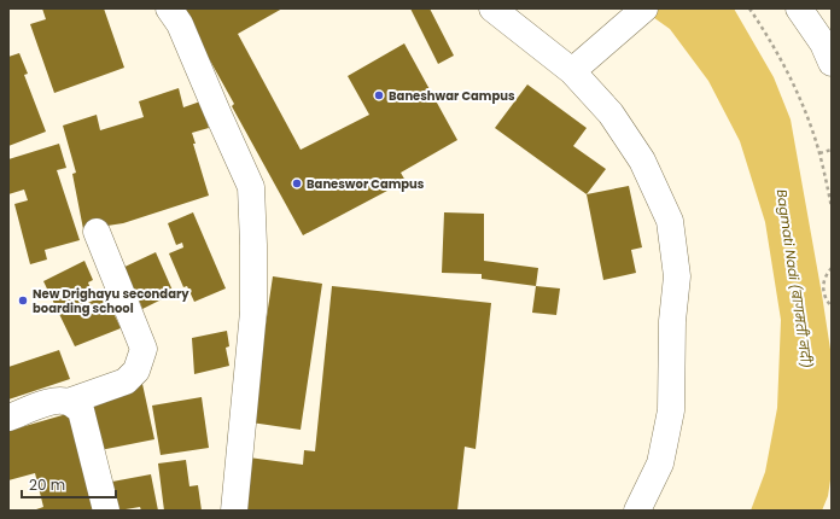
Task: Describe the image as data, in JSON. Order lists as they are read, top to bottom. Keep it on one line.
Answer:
{"water":["Bagmati Nadi (बागमती नदी)"],"places":["Baneshwar Campus","Baneswor Campus","New Drighayu secondary boarding school"],"scale_bar":"20 m"}
